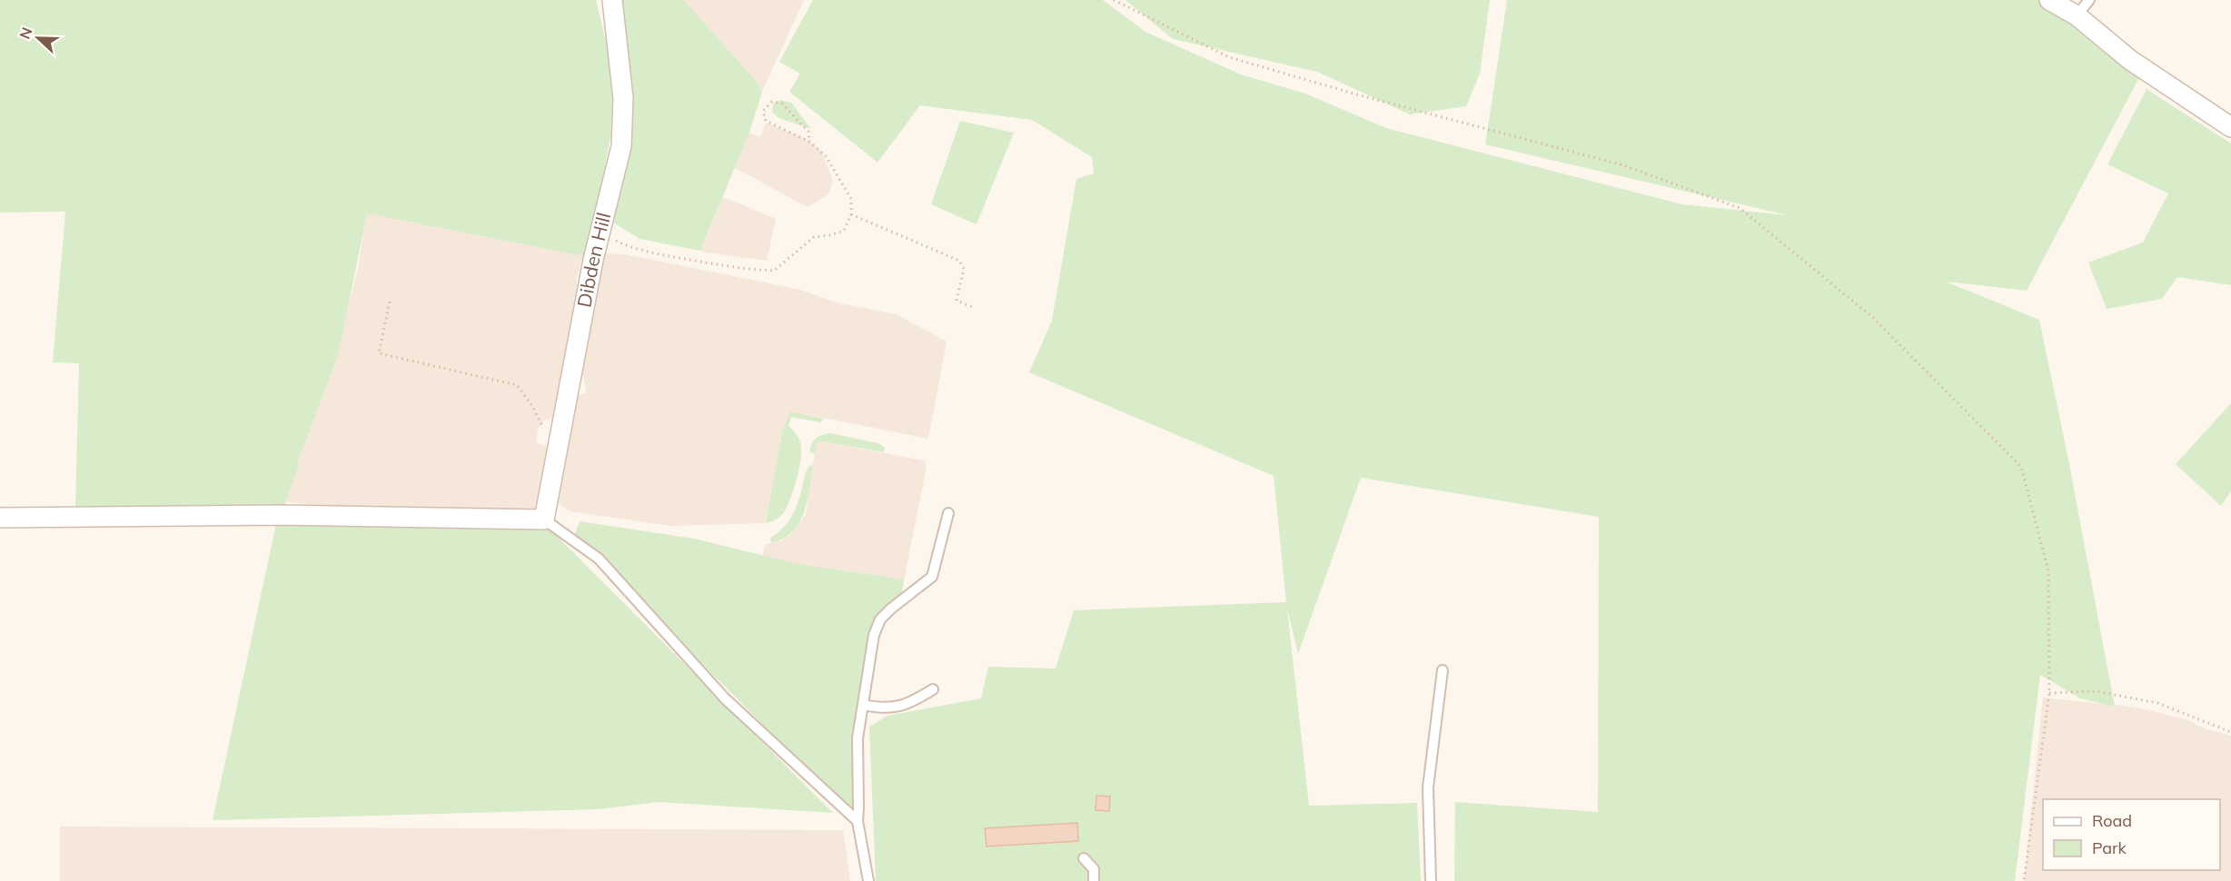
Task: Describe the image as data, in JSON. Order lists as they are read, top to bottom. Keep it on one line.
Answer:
{"streets":{"street":["Dibden Hill"]},"legend":["Road","Park"],"north":"left"}
